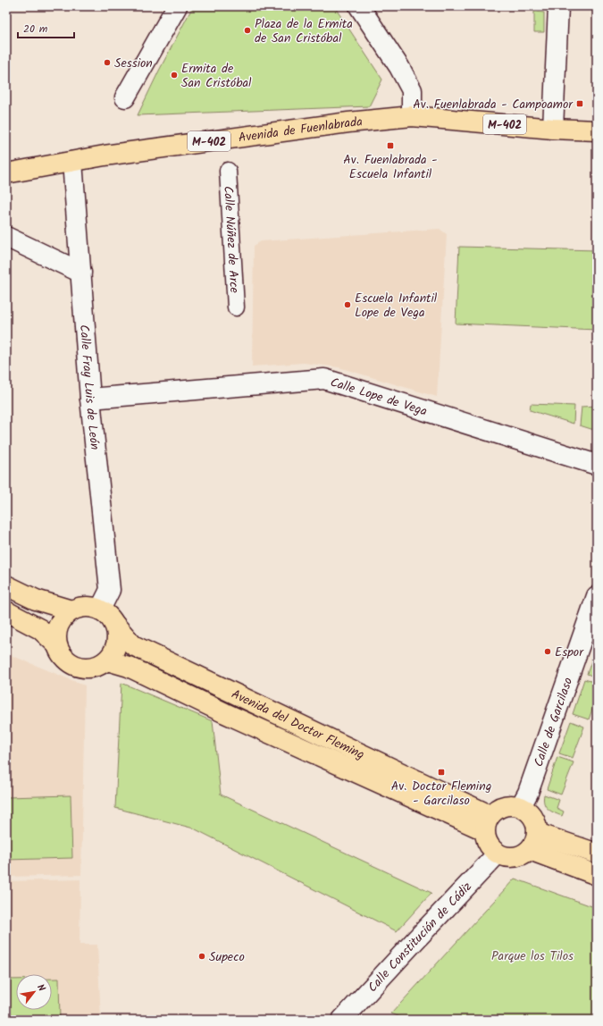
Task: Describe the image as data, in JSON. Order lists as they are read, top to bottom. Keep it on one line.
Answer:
{"streets":{"main road":["M-402","Avenida de Fuenlabrada","Avenida del Doctor Fleming"],"street":["Calle Núñez de Arce","Calle Fray Luis de León","Calle Lope de Vega","Calle de Garcilaso","Calle Constitución de Cádiz"]},"crossings":[["Avenida de Fuenlabrada","Calle Fray Luis de León"],["Calle Fray Luis de León","Calle Lope de Vega"],["Calle Fray Luis de León","Avenida del Doctor Fleming"],["Calle de Garcilaso","Avenida del Doctor Fleming"],["Calle de Garcilaso","Calle Constitución de Cádiz"],["Avenida del Doctor Fleming","Calle Constitución de Cádiz"]],"parks":["Parque los Tilos"],"places":{"other":["Plaza de la Ermita de San Cristóbal","Session","Ermita de San Cristóbal","Escuela Infantil Lope de Vega","Espor","Supeco"],"transit":["Av. Fuenlabrada - Campoamor","Av. Fuenlabrada - Escuela Infantil","Av. Doctor Fleming - Garcilaso"]},"scale_bar":"20 m","north":"top right"}
